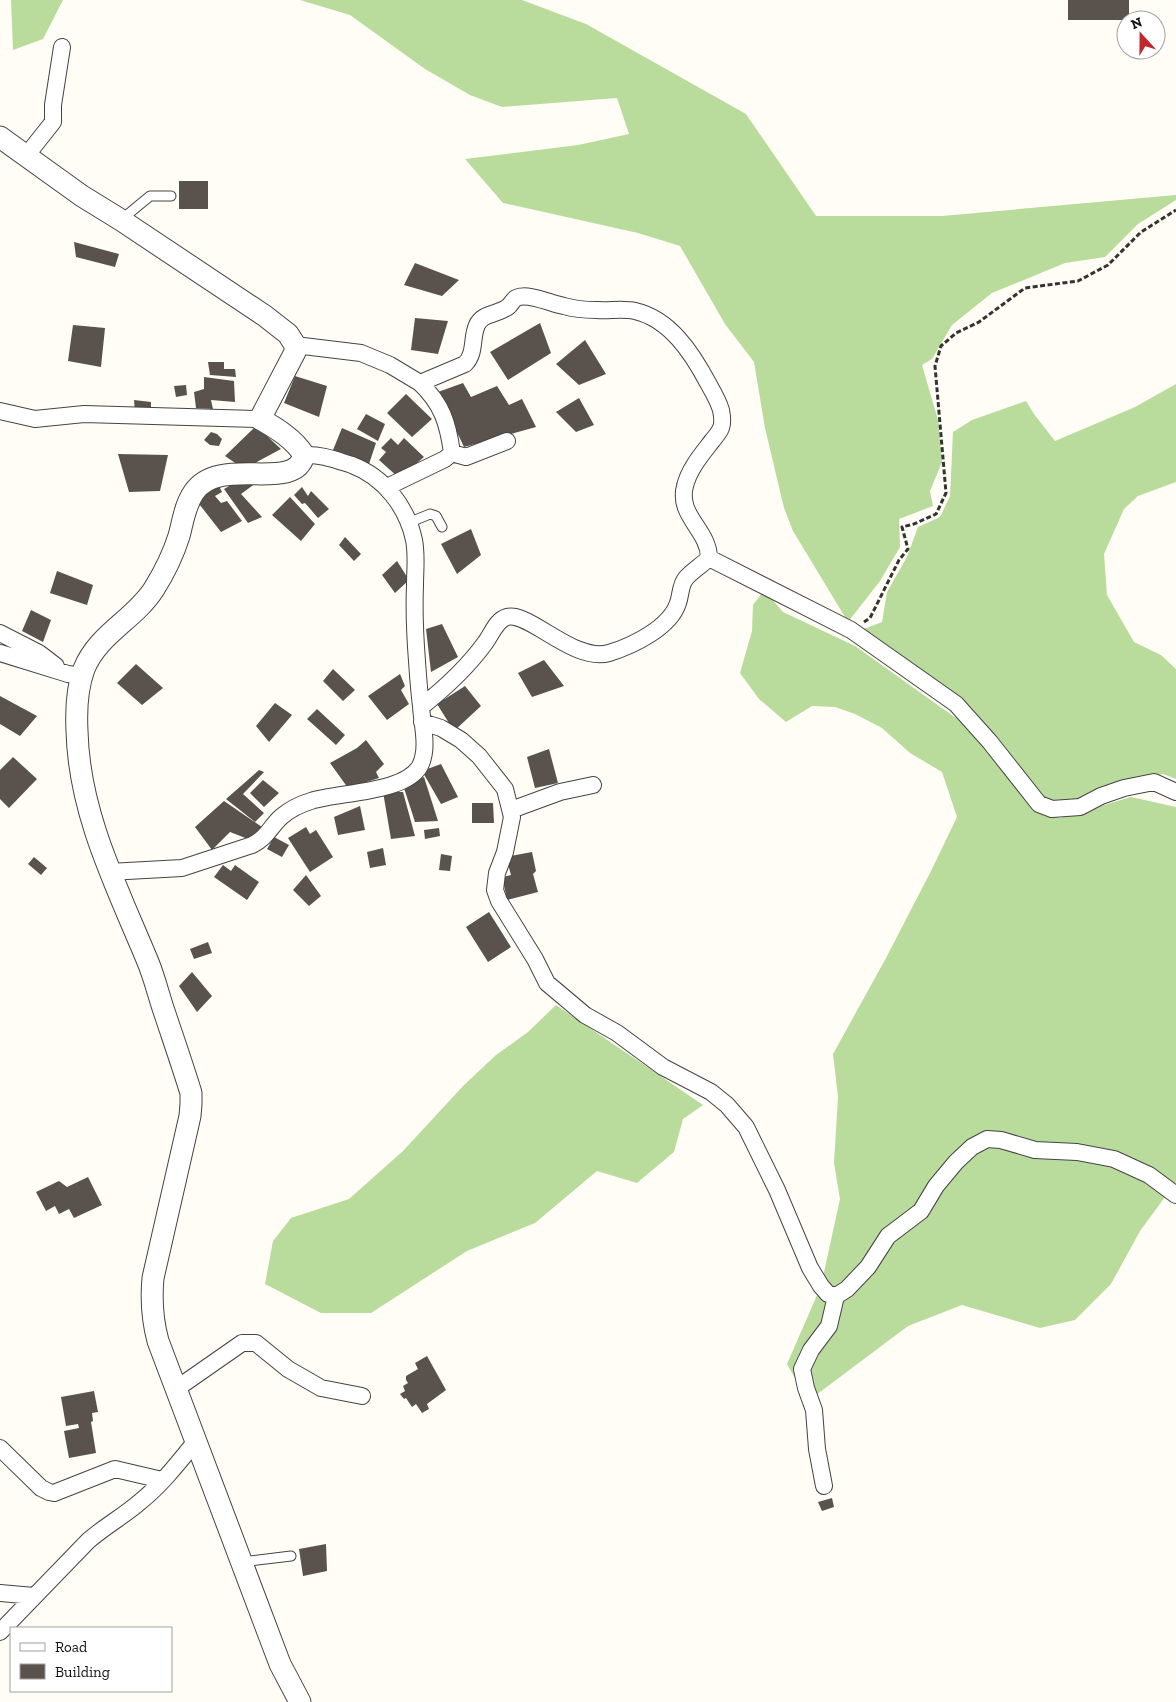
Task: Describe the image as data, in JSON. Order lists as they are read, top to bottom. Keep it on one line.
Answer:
{"legend":["Road","Building"],"north":"top"}
